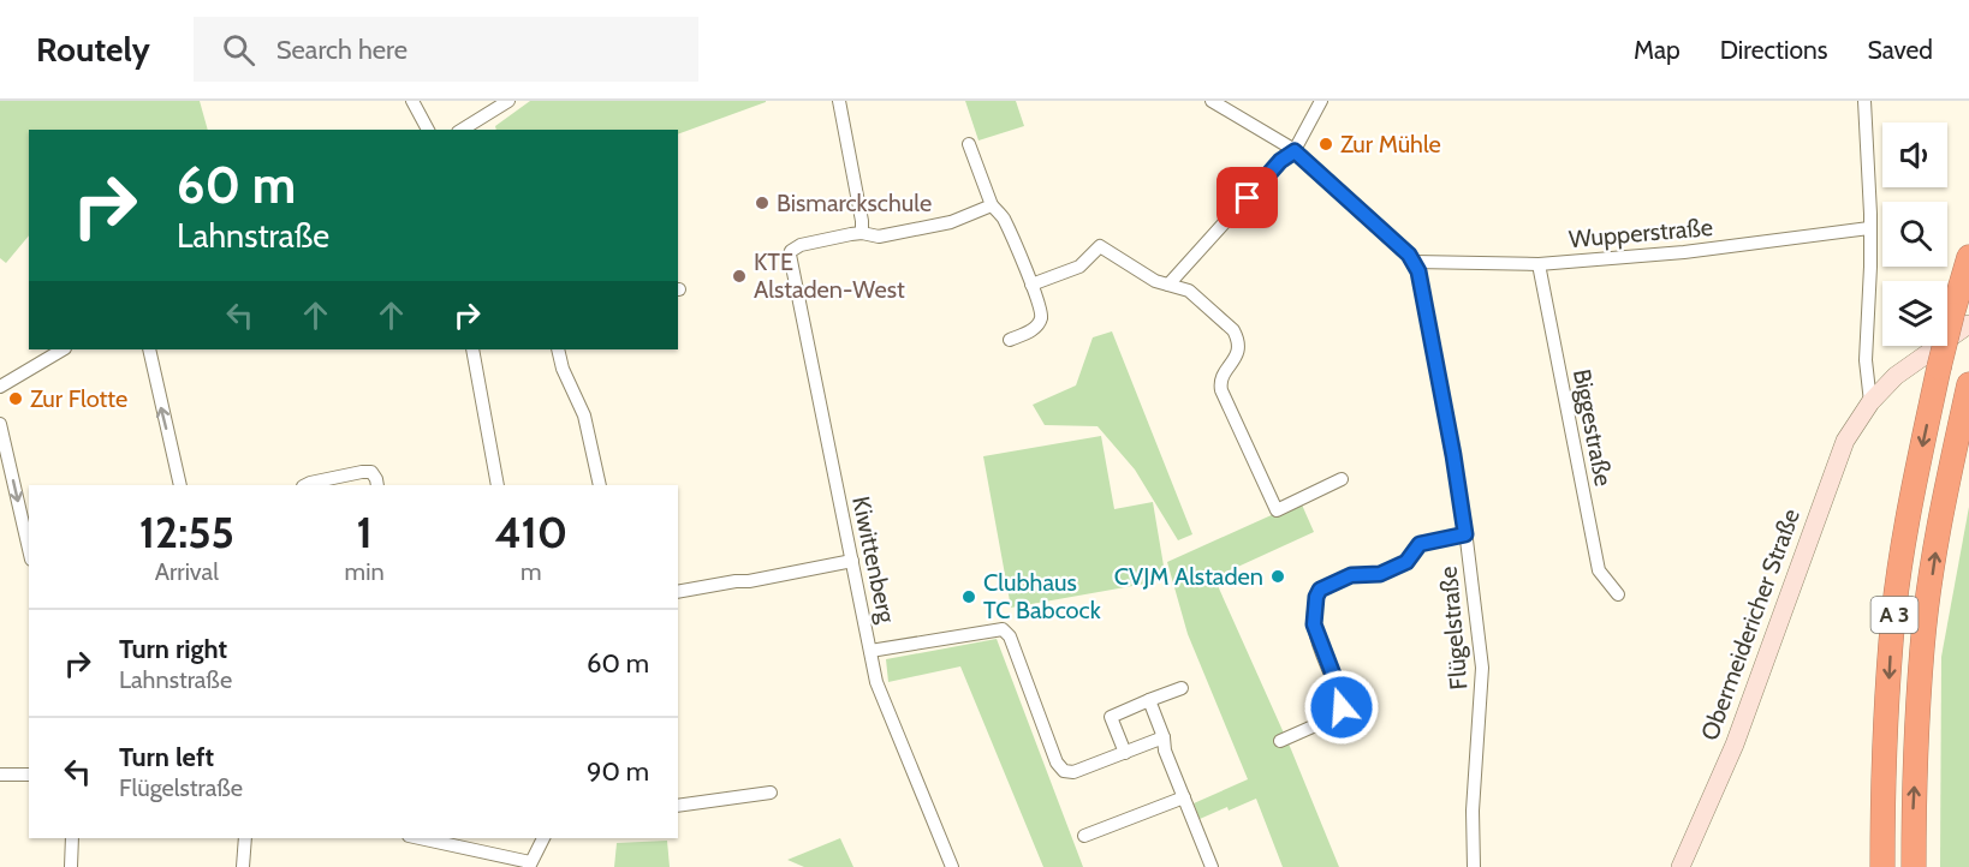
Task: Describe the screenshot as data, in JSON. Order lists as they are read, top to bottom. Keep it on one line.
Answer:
{"streets":{"highway":["A 3"],"main road":["Obermeidericher Straße"],"street":["Wupperstraße","Biggestraße","Kiwittenberg","Flügelstraße"]},"crossings":[["Wupperstraße","Biggestraße"],["Wupperstraße","Flügelstraße"],["A 3","Obermeidericher Straße"]],"places":["Zur Mühle","Bismarckschule","KTE Alstaden-West","Zur Flotte","CVJM Alstaden","Clubhaus TC Babcock"],"page":{"header":"Routely","search":"Search here","nav":["Map","Directions","Saved"],"turn":["60 m","Lahnstraße"],"eta":["12:55","Arrival","1","min","410","m"],"list":[{"name":"Turn right","note":"Lahnstraße","value":"60 m"},{"name":"Turn left","note":"Flügelstraße","value":"90 m"}]}}
